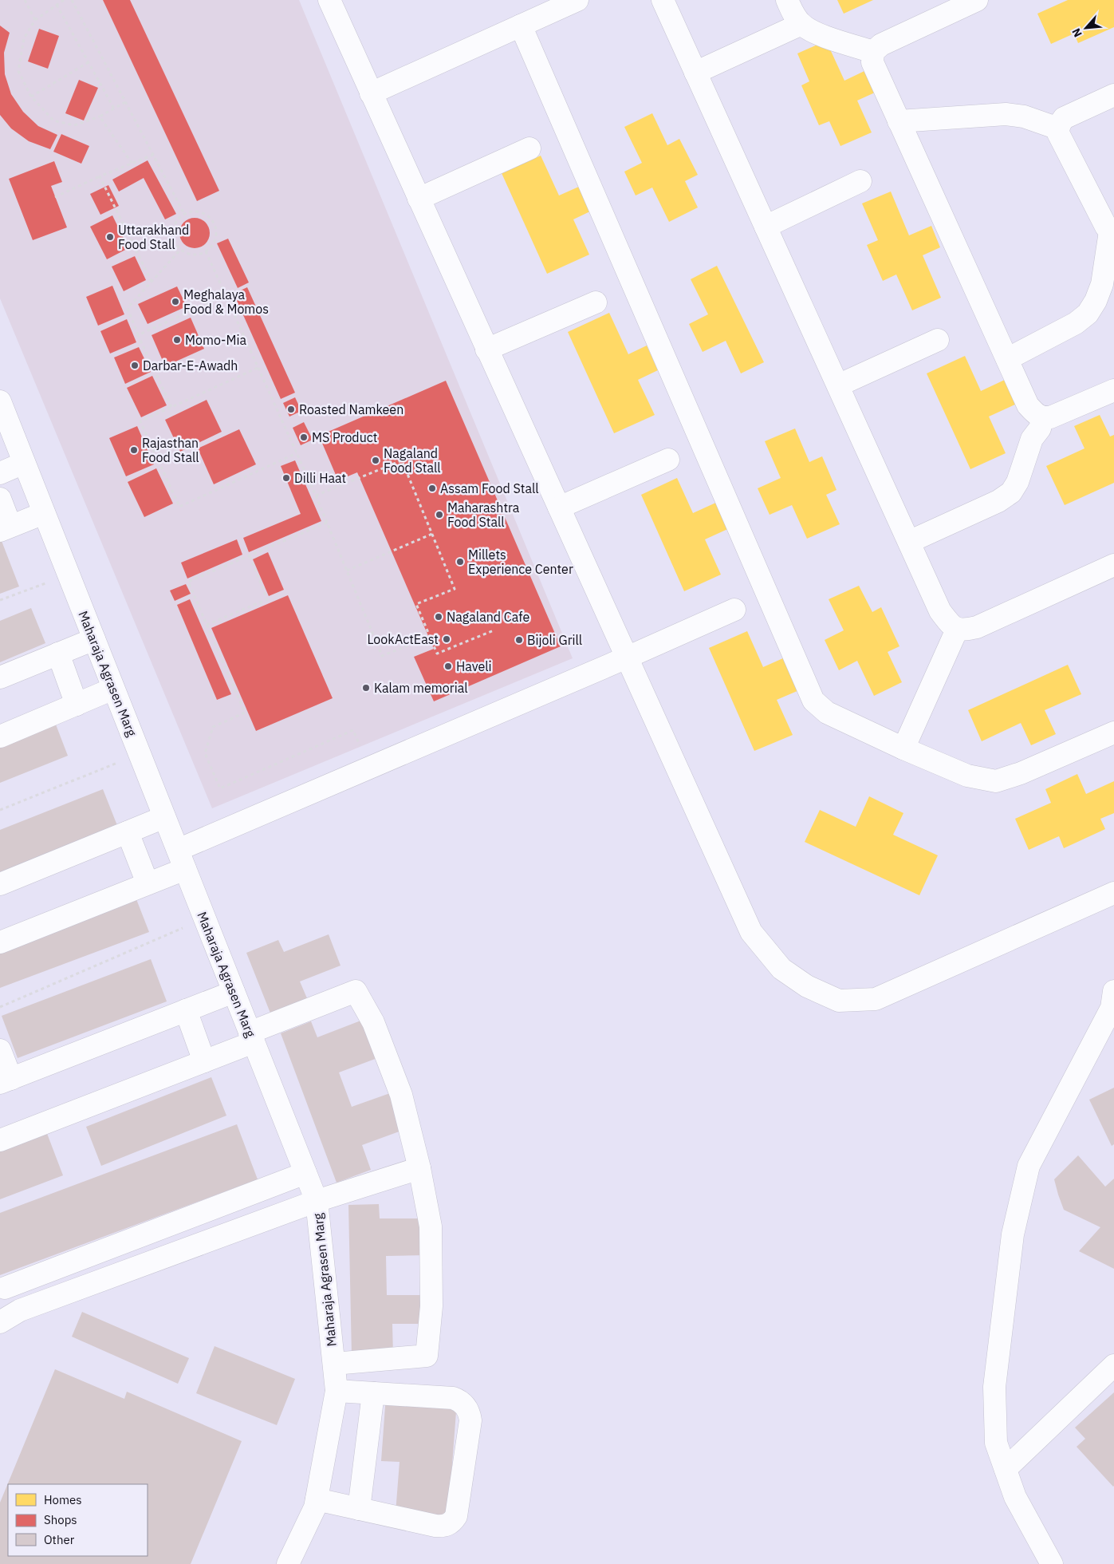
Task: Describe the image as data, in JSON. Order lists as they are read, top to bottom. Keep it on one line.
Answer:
{"streets":{"street":["Maharaja Agrasen Marg"]},"places":["Uttarakhand Food Stall","Meghalaya Food & Momos","Momo-Mia","Darbar-E-Awadh","Roasted Namkeen","MS Product","Rajasthan Food Stall","Nagaland Food Stall","Dilli Haat","Assam Food Stall","Maharashtra Food Stall","Millets Experience Center","Nagaland Cafe","LookActEast","Bijoli Grill","Haveli","Kalam memorial"],"legend":["Homes","Shops","Other"],"north":"bottom left"}
